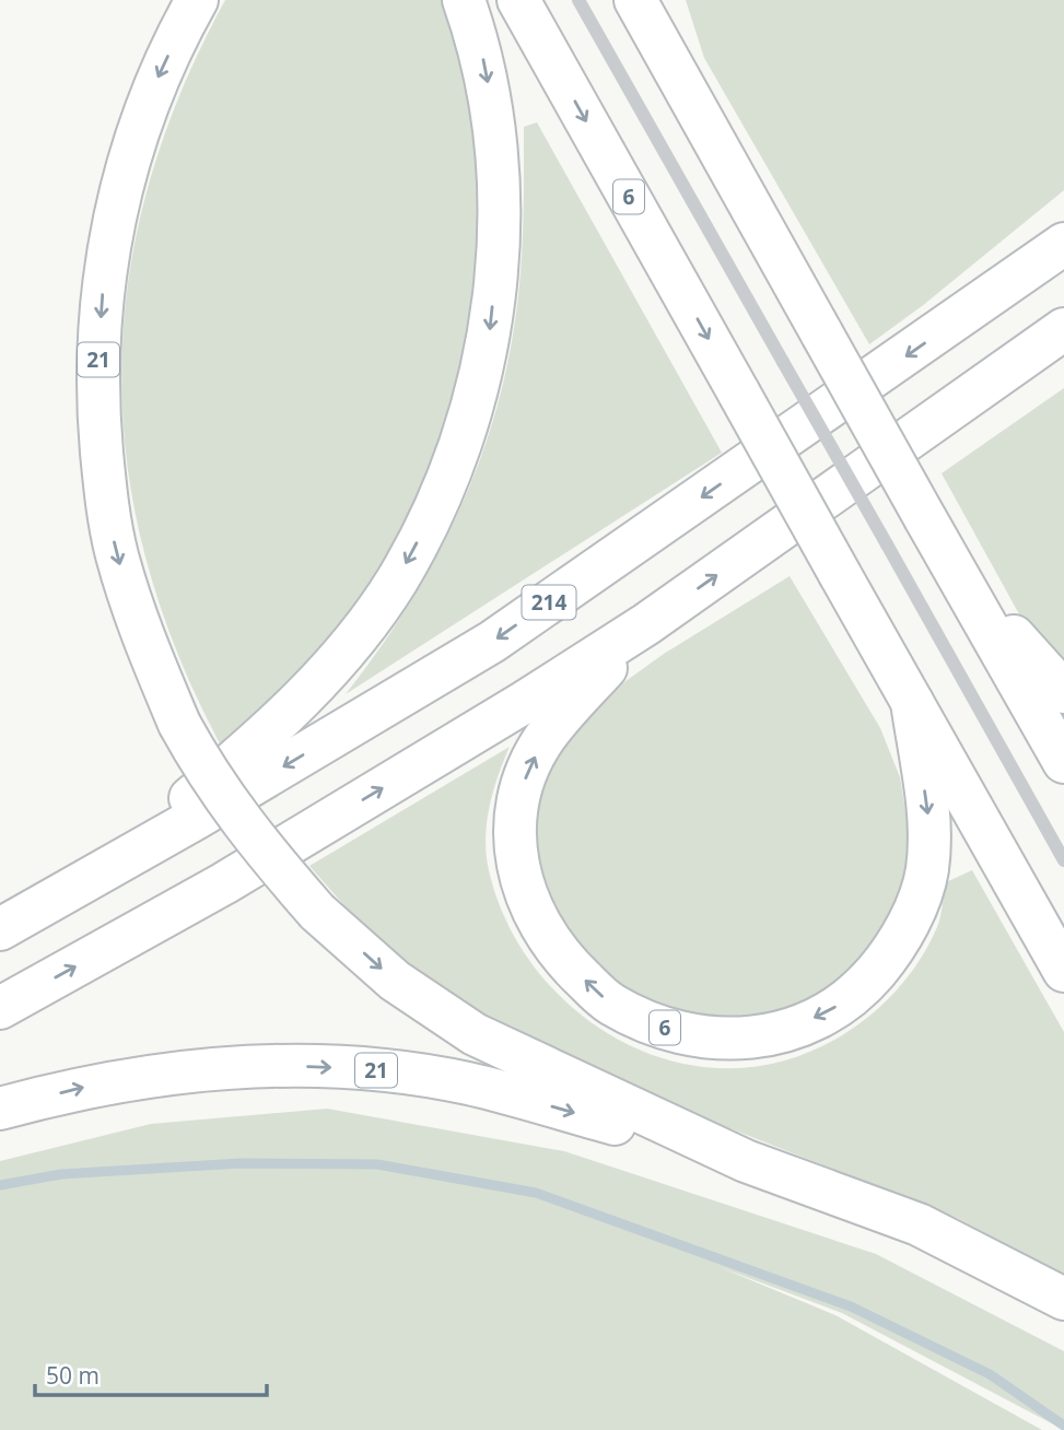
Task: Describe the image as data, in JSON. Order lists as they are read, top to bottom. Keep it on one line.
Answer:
{"streets":{"highway":["6","21","214"]},"scale_bar":"50 m"}
